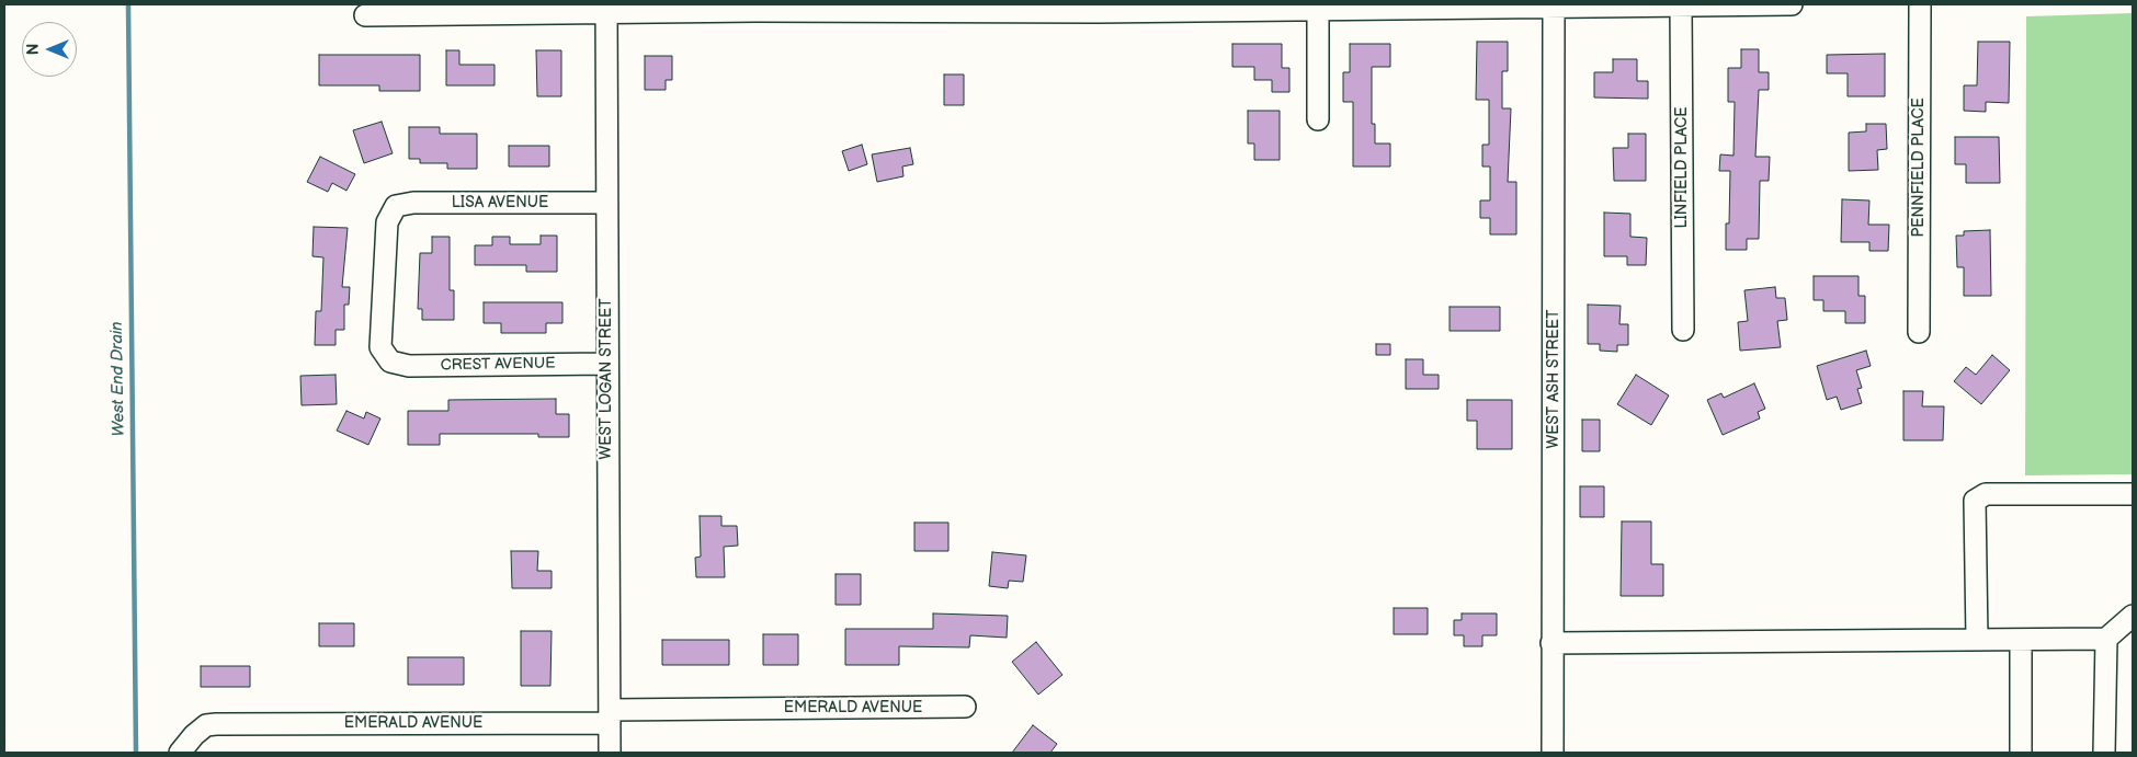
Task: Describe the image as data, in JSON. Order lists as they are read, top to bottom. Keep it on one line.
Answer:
{"streets":{"street":["LINFIELD PLACE","PENNFIELD PLACE","LISA AVENUE","CREST AVENUE","WEST LOGAN STREET","WEST ASH STREET","EMERALD AVENUE"]},"crossings":[["LISA AVENUE","CREST AVENUE"],["LISA AVENUE","WEST LOGAN STREET"],["CREST AVENUE","WEST LOGAN STREET"],["WEST LOGAN STREET","EMERALD AVENUE"]],"water":["West End Drain"],"north":"left"}
